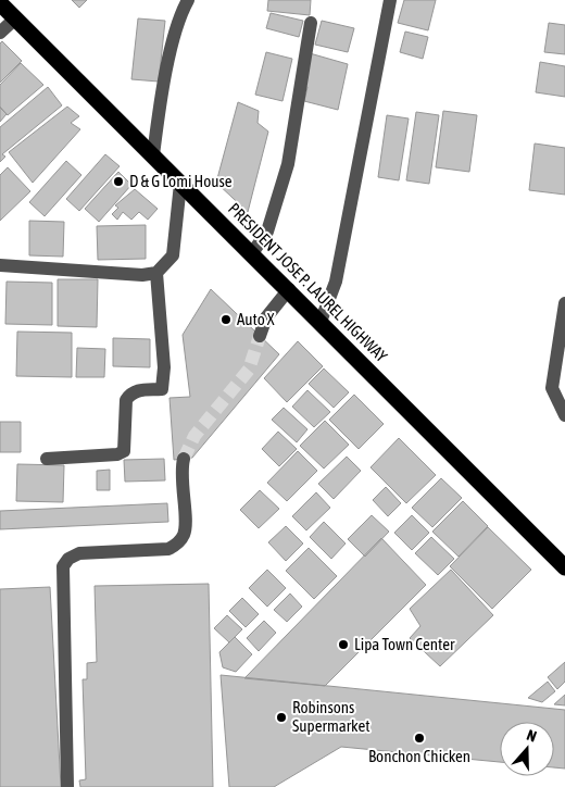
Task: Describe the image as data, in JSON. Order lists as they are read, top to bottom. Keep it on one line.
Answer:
{"streets":{"highway":["PRESIDENT JOSE P. LAUREL HIGHWAY"]},"places":["D & G Lomi House","Auto X","Lipa Town Center","Robinsons Supermarket","Bonchon Chicken"],"north":"top"}
